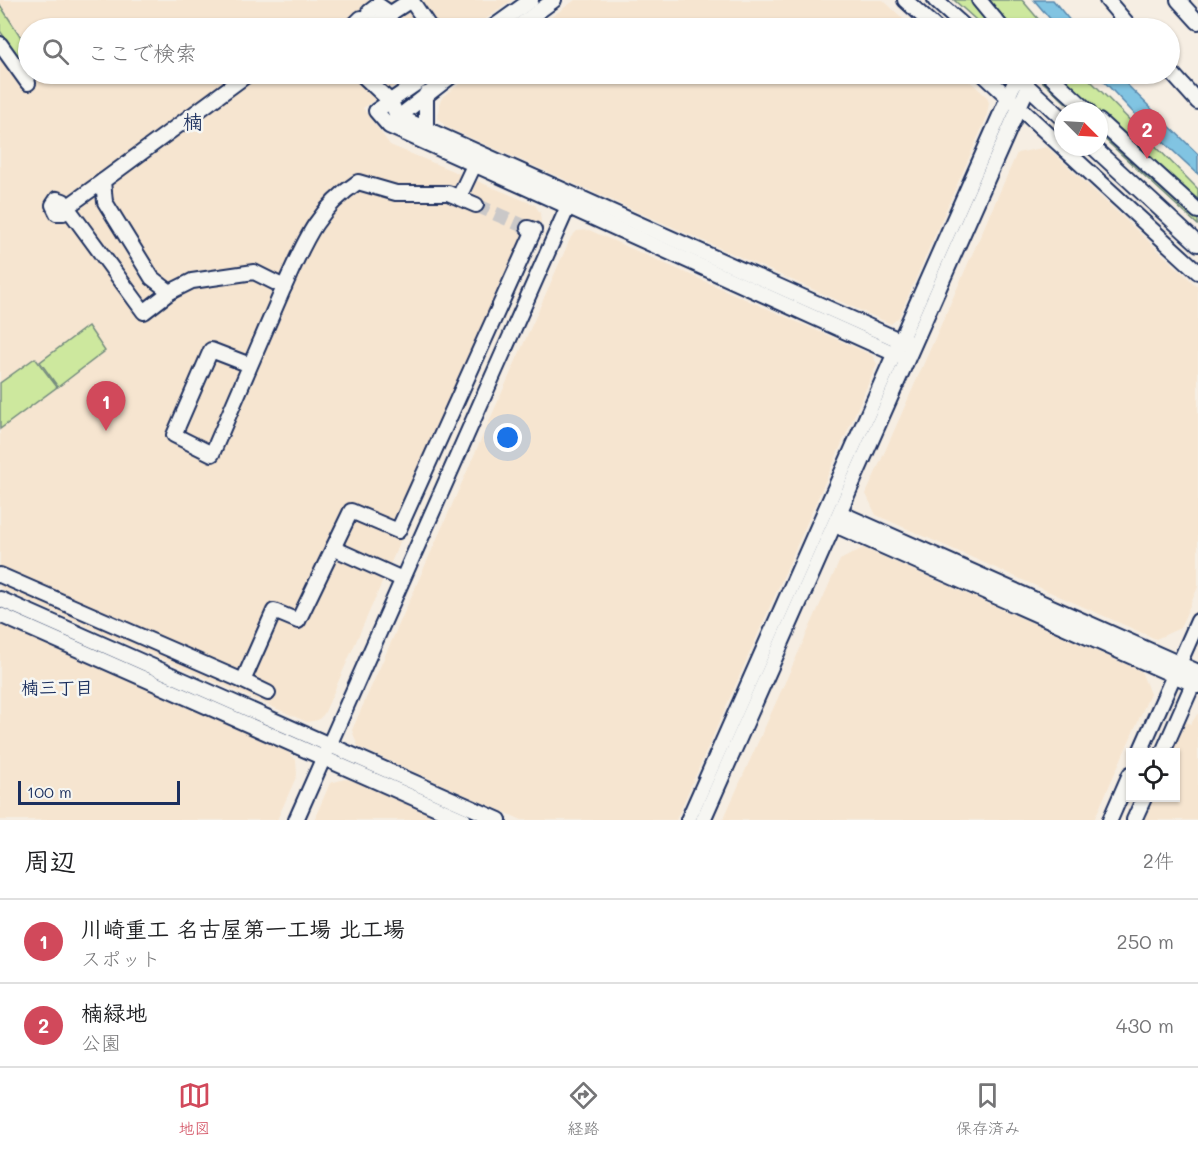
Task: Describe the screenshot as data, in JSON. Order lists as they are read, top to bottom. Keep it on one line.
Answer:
{"districts":["楠","楠三丁目"],"scale_bar":"100 m","north":"bottom right","page":{"search":"ここで検索","pins":["2","1"],"scale":"100 m","heading":["周辺","2件"],"list":[{"mark":"1","name":"川崎重工 名古屋第一工場 北工場","note":"スポット","value":"250 m"},{"mark":"2","name":"楠緑地","note":"公園","value":"430 m"}],"nav":["地図","経路","保存済み"]}}
